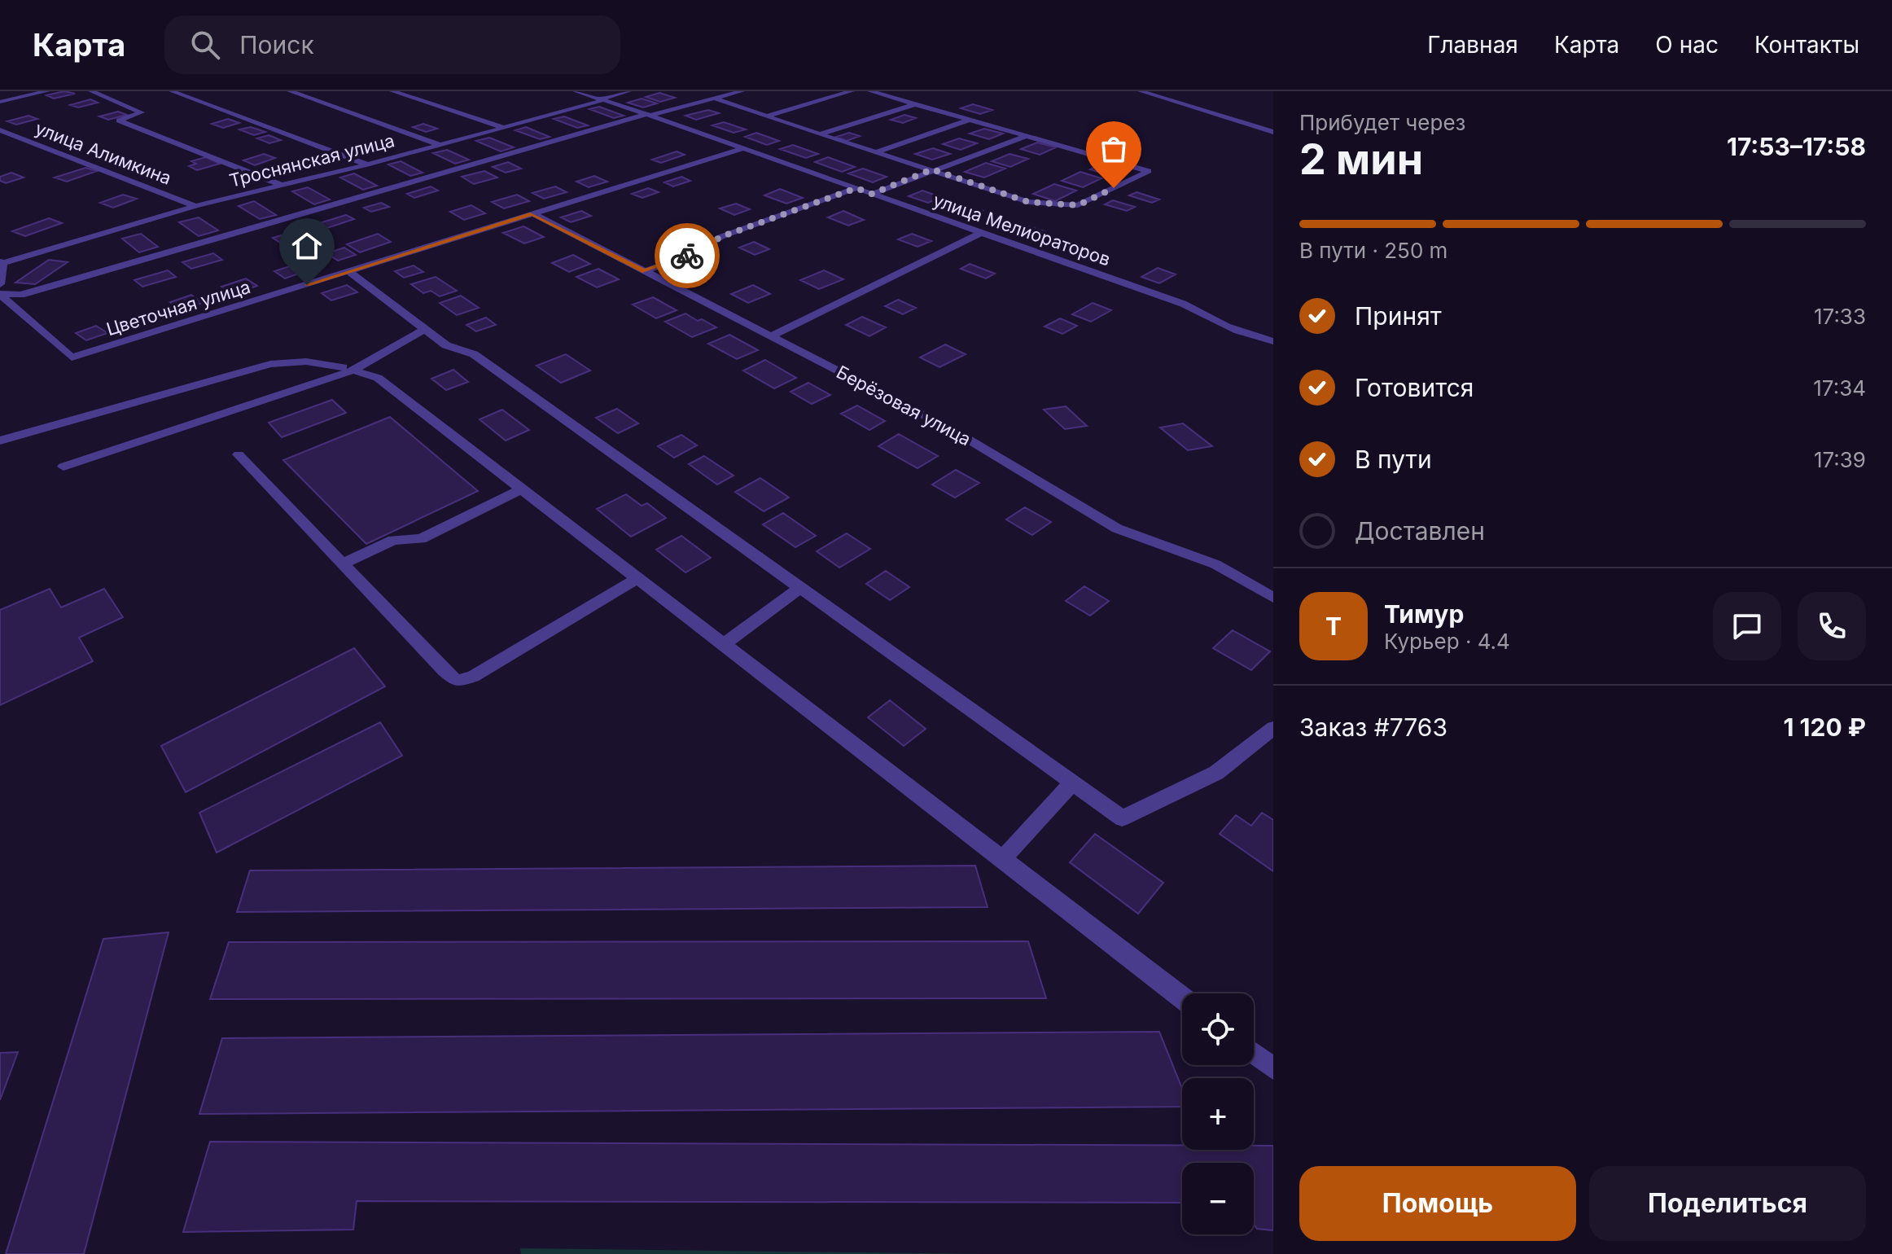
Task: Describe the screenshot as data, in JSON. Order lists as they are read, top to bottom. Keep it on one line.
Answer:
{"streets":{"street":["улица Алимкина","Троснянская улица","улица Мелиораторов","Цветочная улица","Берёзовая улица"]},"crossings":[["улица Алимкина","Троснянская улица"],["Троснянская улица","улица Мелиораторов"],["улица Мелиораторов","Цветочная улица"],["Цветочная улица","Берёзовая улица"]],"page":{"header":"Карта","search":"Поиск","nav":["Главная","Карта","О нас","Контакты"],"heading":["2 мин","Прибудет через","17:53–17:58"],"panel":["Тимур","Курьер · 4.4","Заказ #7763","1 120 ₽"],"bar":"В пути · 250 m","list":[["Принят","17:33"],["Готовится","17:34"],["В пути","17:39"],"Доставлен"],"round":"Т","map_buttons":["+","−"],"buttons":["Помощь","Поделиться"]}}
